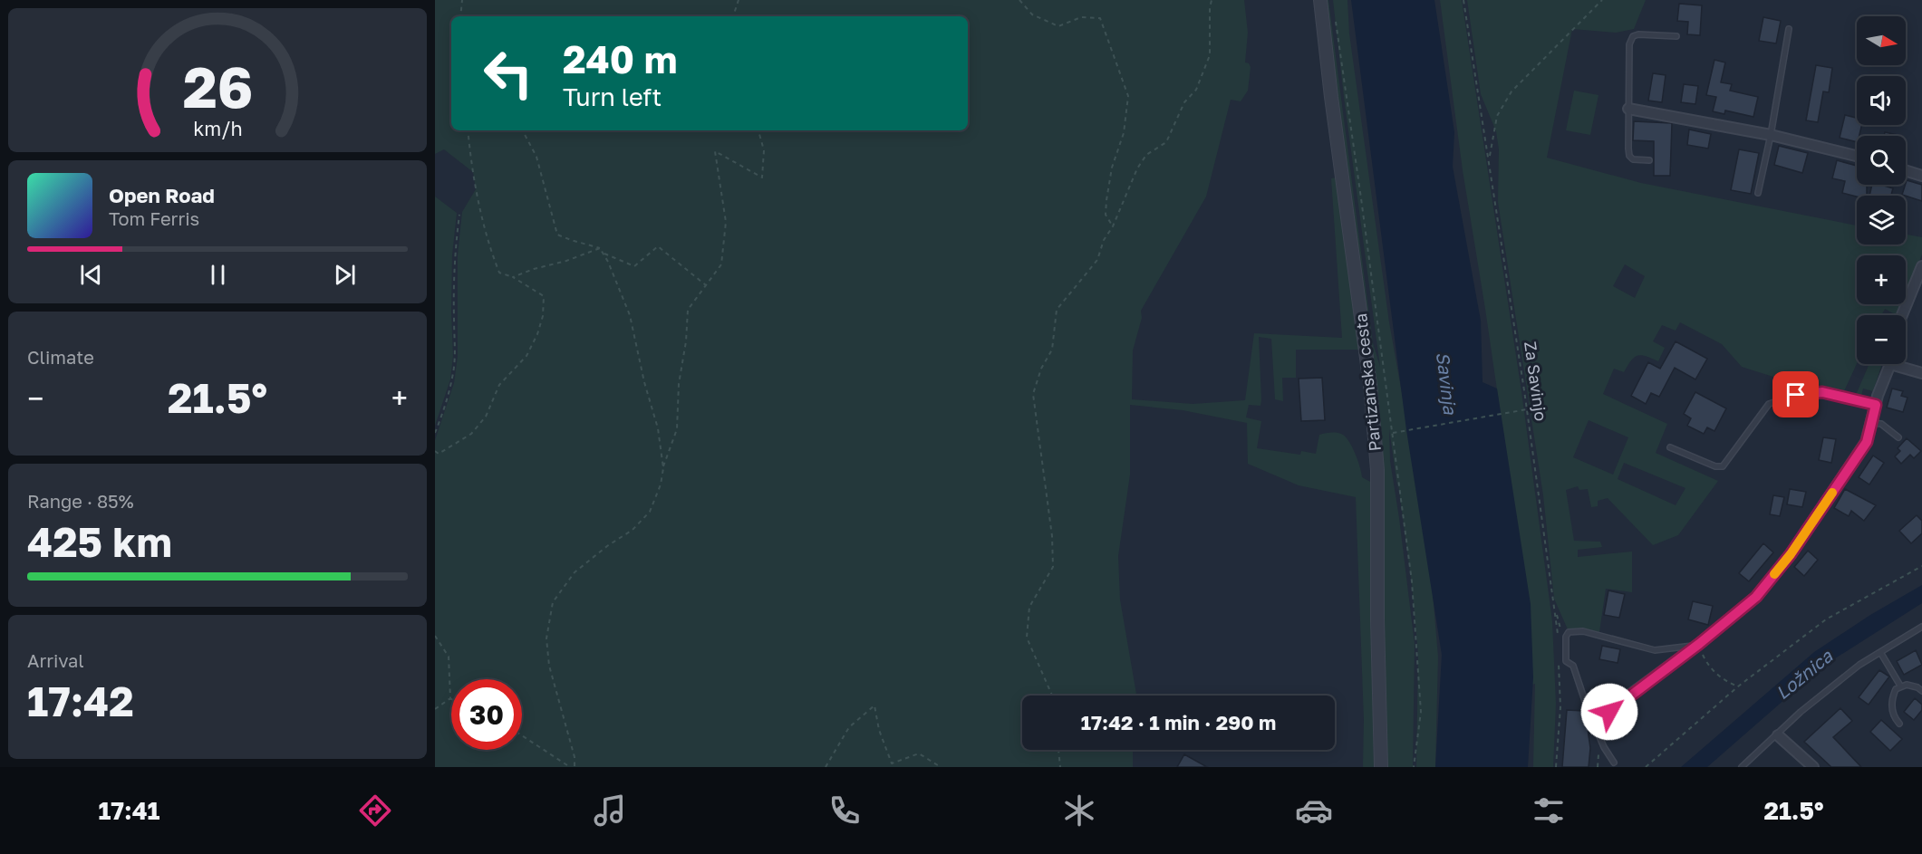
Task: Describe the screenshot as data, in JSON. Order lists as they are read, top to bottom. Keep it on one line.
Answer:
{"streets":{"street":["Partizanska cesta"],"path":["Za Savinjo"]},"water":["Savinja","Ložnica"],"north":"right","page":{"map_buttons":["+","−"],"turn":["240 m","Turn left"],"song":["Open Road","Tom Ferris"],"tile":["Climate",["Range · 85%","425 km"],["Arrival","17:42"]],"heat":["−","21.5°","+"],"limit":"30","trip":"17:42 · 1 min · 290 m","tabs":["17:41","21.5°"],"gauge":["26","km/h"]}}
